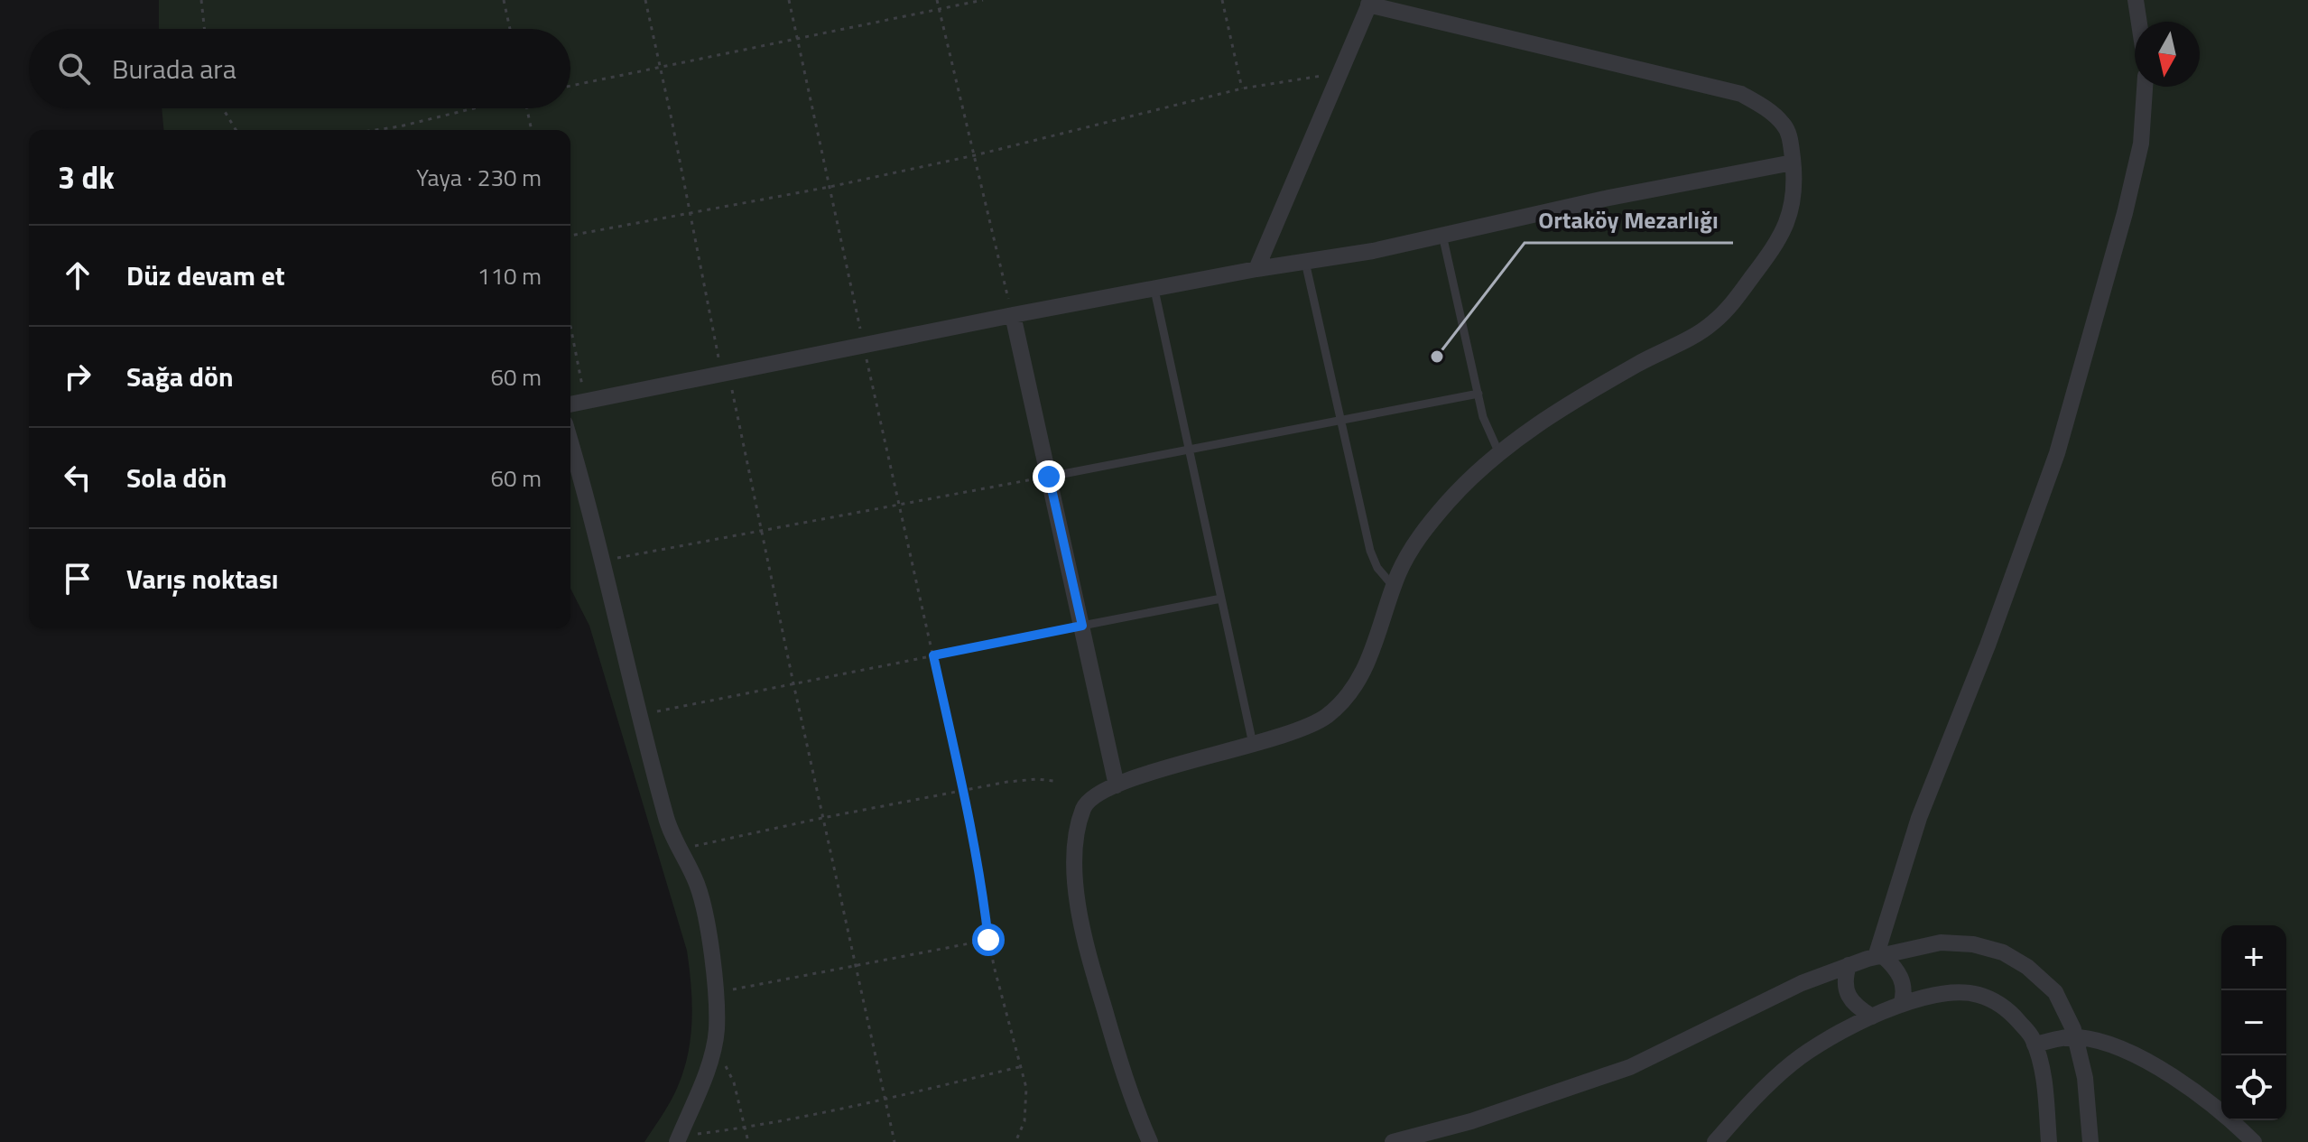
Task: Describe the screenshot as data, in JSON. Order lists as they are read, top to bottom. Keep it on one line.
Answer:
{"places":["Ortaköy Mezarlığı"],"north":"bottom","page":{"search":"Burada ara","heading":["3 dk","Yaya · 230 m"],"list":[["Düz devam et","110 m"],["Sağa dön","60 m"],["Sola dön","60 m"],"Varış noktası"],"map_buttons":["+","−"]}}
